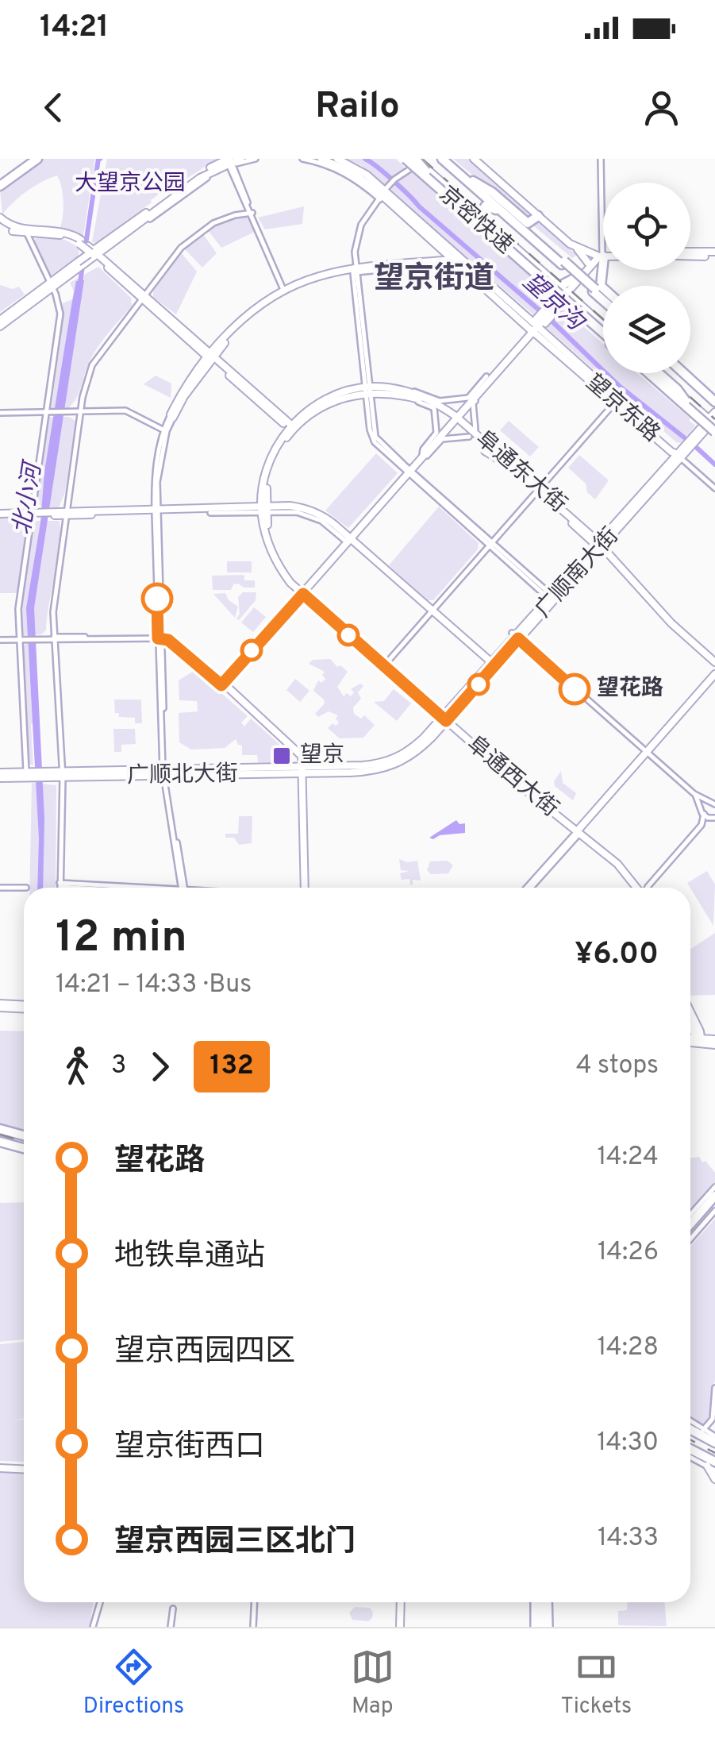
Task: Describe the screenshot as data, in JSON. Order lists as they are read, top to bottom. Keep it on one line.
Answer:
{"streets":{"highway":["京密快速"],"main road":["望京东路","阜通东大街","广顺南大街","广顺北大街","阜通西大街"]},"crossings":[["望京东路","广顺南大街"],["阜通东大街","广顺南大街"],["阜通东大街","阜通西大街"],["广顺南大街","广顺北大街"],["广顺南大街","阜通西大街"],["广顺北大街","阜通西大街"]],"districts":["望京街道"],"water":["望京沟","北小河"],"parks":["大望京公园"],"places":{"other":["望花路"],"transit":["望京"]},"lines":["bus line 132"],"page":{"status":"14:21","header":"Railo","heading":["12 min","14:21 – 14:33 · Bus","¥6.00"],"legs":["3","132","4 stops"],"list":[{"name":"望花路","value":"14:24"},{"name":"地铁阜通站","value":"14:26"},{"name":"望京西园四区","value":"14:28"},{"name":"望京街西口","value":"14:30"},{"name":"望京西园三区北门","value":"14:33"}],"tabs":["Directions","Map","Tickets"]}}
